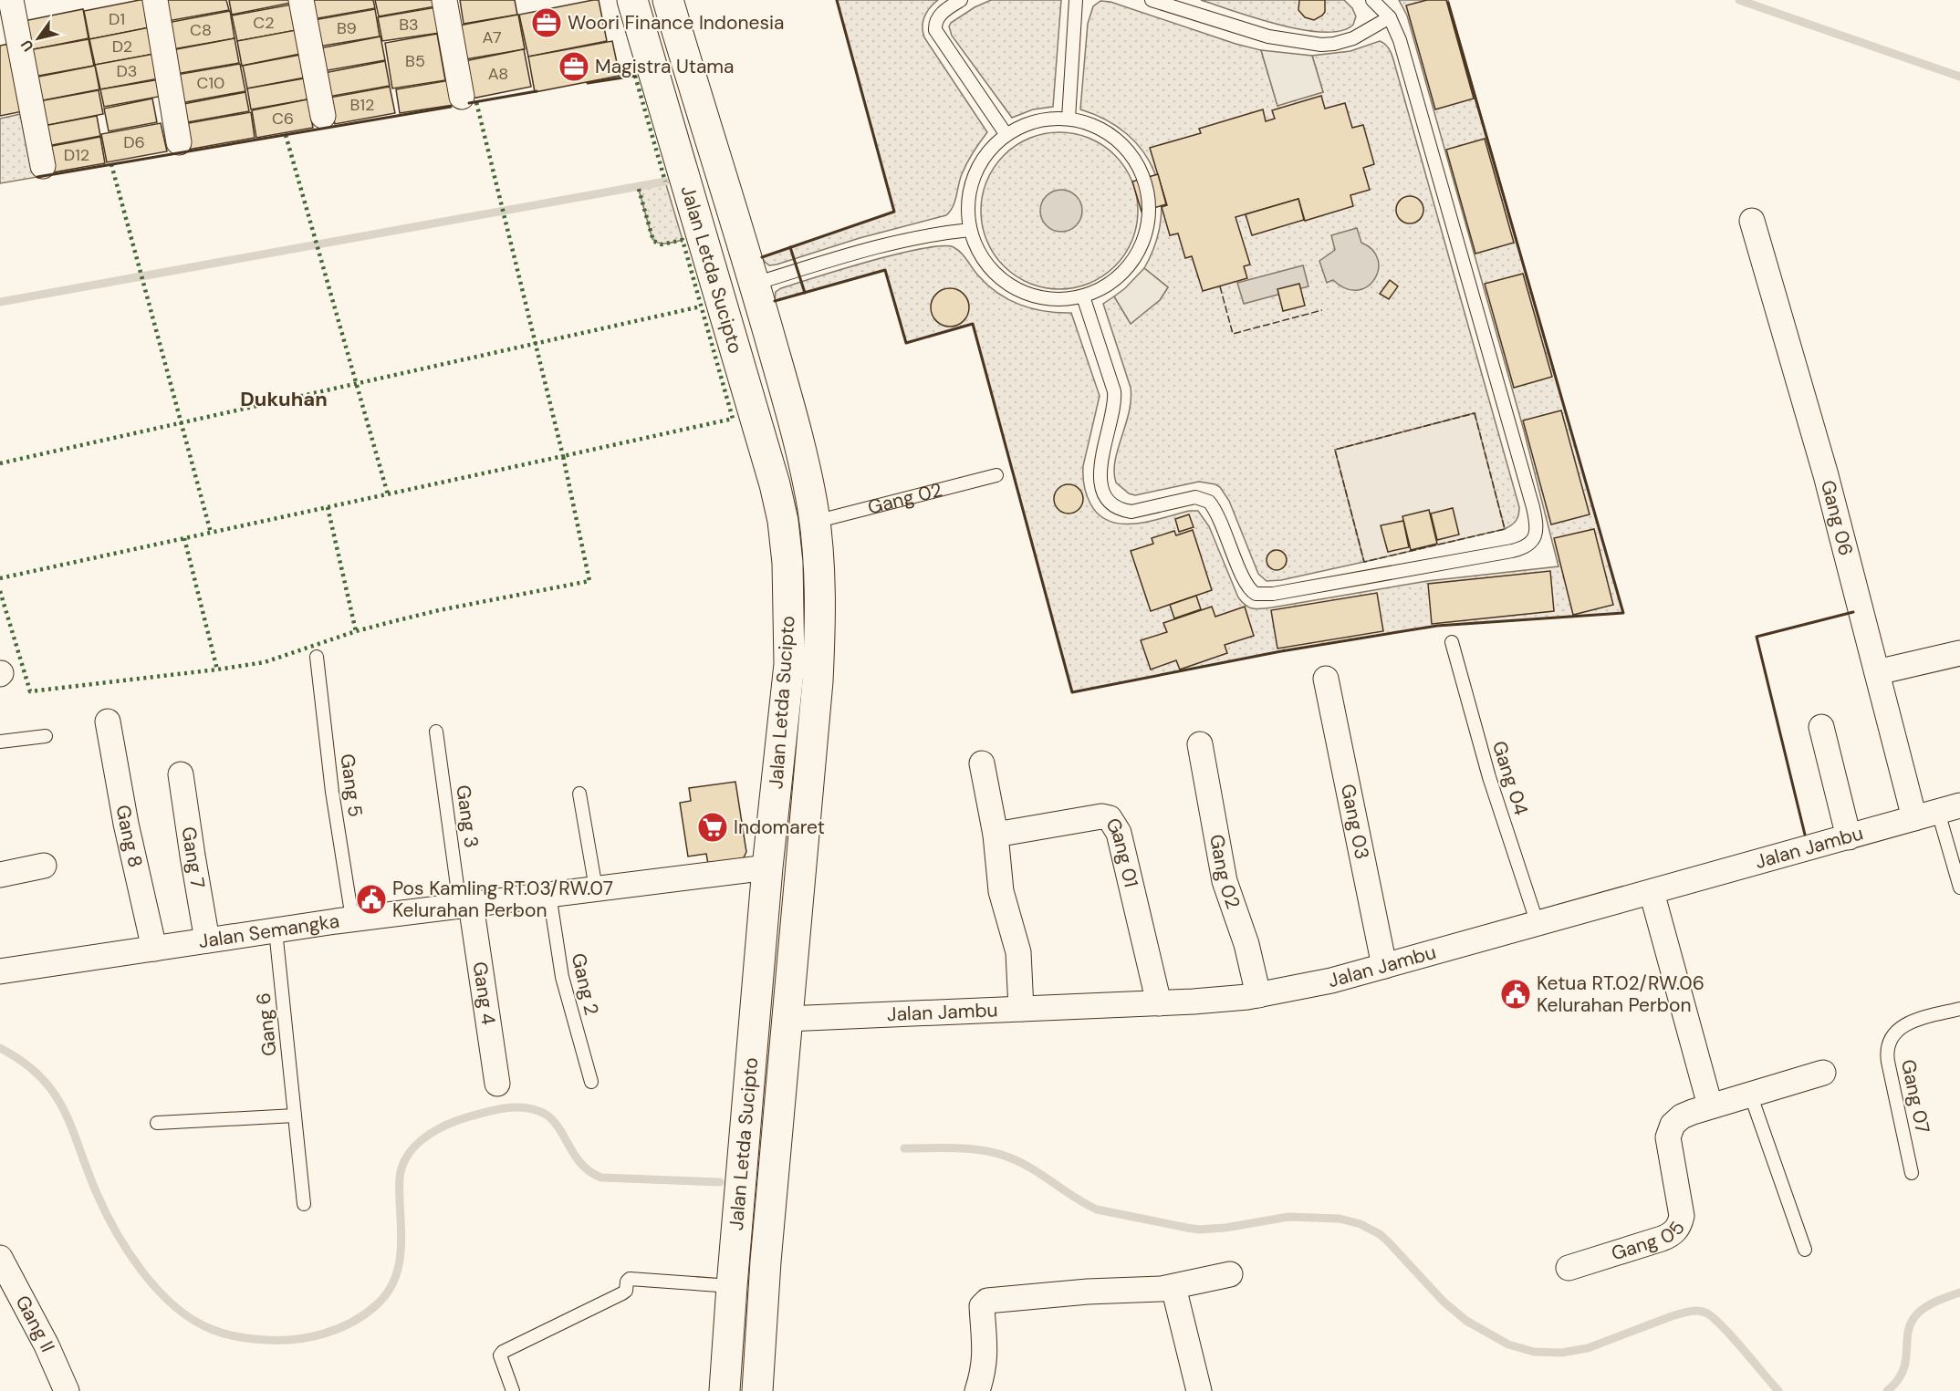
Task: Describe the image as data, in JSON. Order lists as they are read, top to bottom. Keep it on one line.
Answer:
{"streets":{"main road":["Jalan Letda Sucipto"],"street":["Gang 02","Gang 06","Gang 03","Gang 8","Jalan Jambu","Gang 01","Gang 7","Jalan Semangka","Gang 4","Gang 05","Gang II"],"lane":["Gang 04","Gang 5","Gang 3","Gang 2","Gang 6","Gang 07"]},"crossings":[["Jalan Letda Sucipto","Gang 02"],["Jalan Letda Sucipto","Jalan Jambu"],["Jalan Letda Sucipto","Jalan Semangka"],["Gang 02","Jalan Jambu"],["Gang 06","Jalan Jambu"],["Gang 04","Jalan Jambu"],["Gang 5","Jalan Semangka"],["Gang 3","Jalan Semangka"],["Gang 3","Gang 4"],["Gang 03","Jalan Jambu"],["Gang 8","Jalan Semangka"],["Jalan Jambu","Gang 01"],["Gang 7","Jalan Semangka"],["Jalan Semangka","Gang 2"],["Jalan Semangka","Gang 4"],["Jalan Semangka","Gang 6"]],"districts":["Dukuhan"],"places":{"office":["Woori Finance Indonesia","Magistra Utama"],"supermarket":["Indomaret"],"public building":["Pos Kamling RT.03/RW.07 Kelurahan Perbon","Ketua RT.02/RW.06 Kelurahan Perbon"]},"house_numbers":["D1","C2","B3","B9","C8","A7","D2","B5","D3","A8","C10","B12","C6","D6","D12"],"north":"bottom left"}
